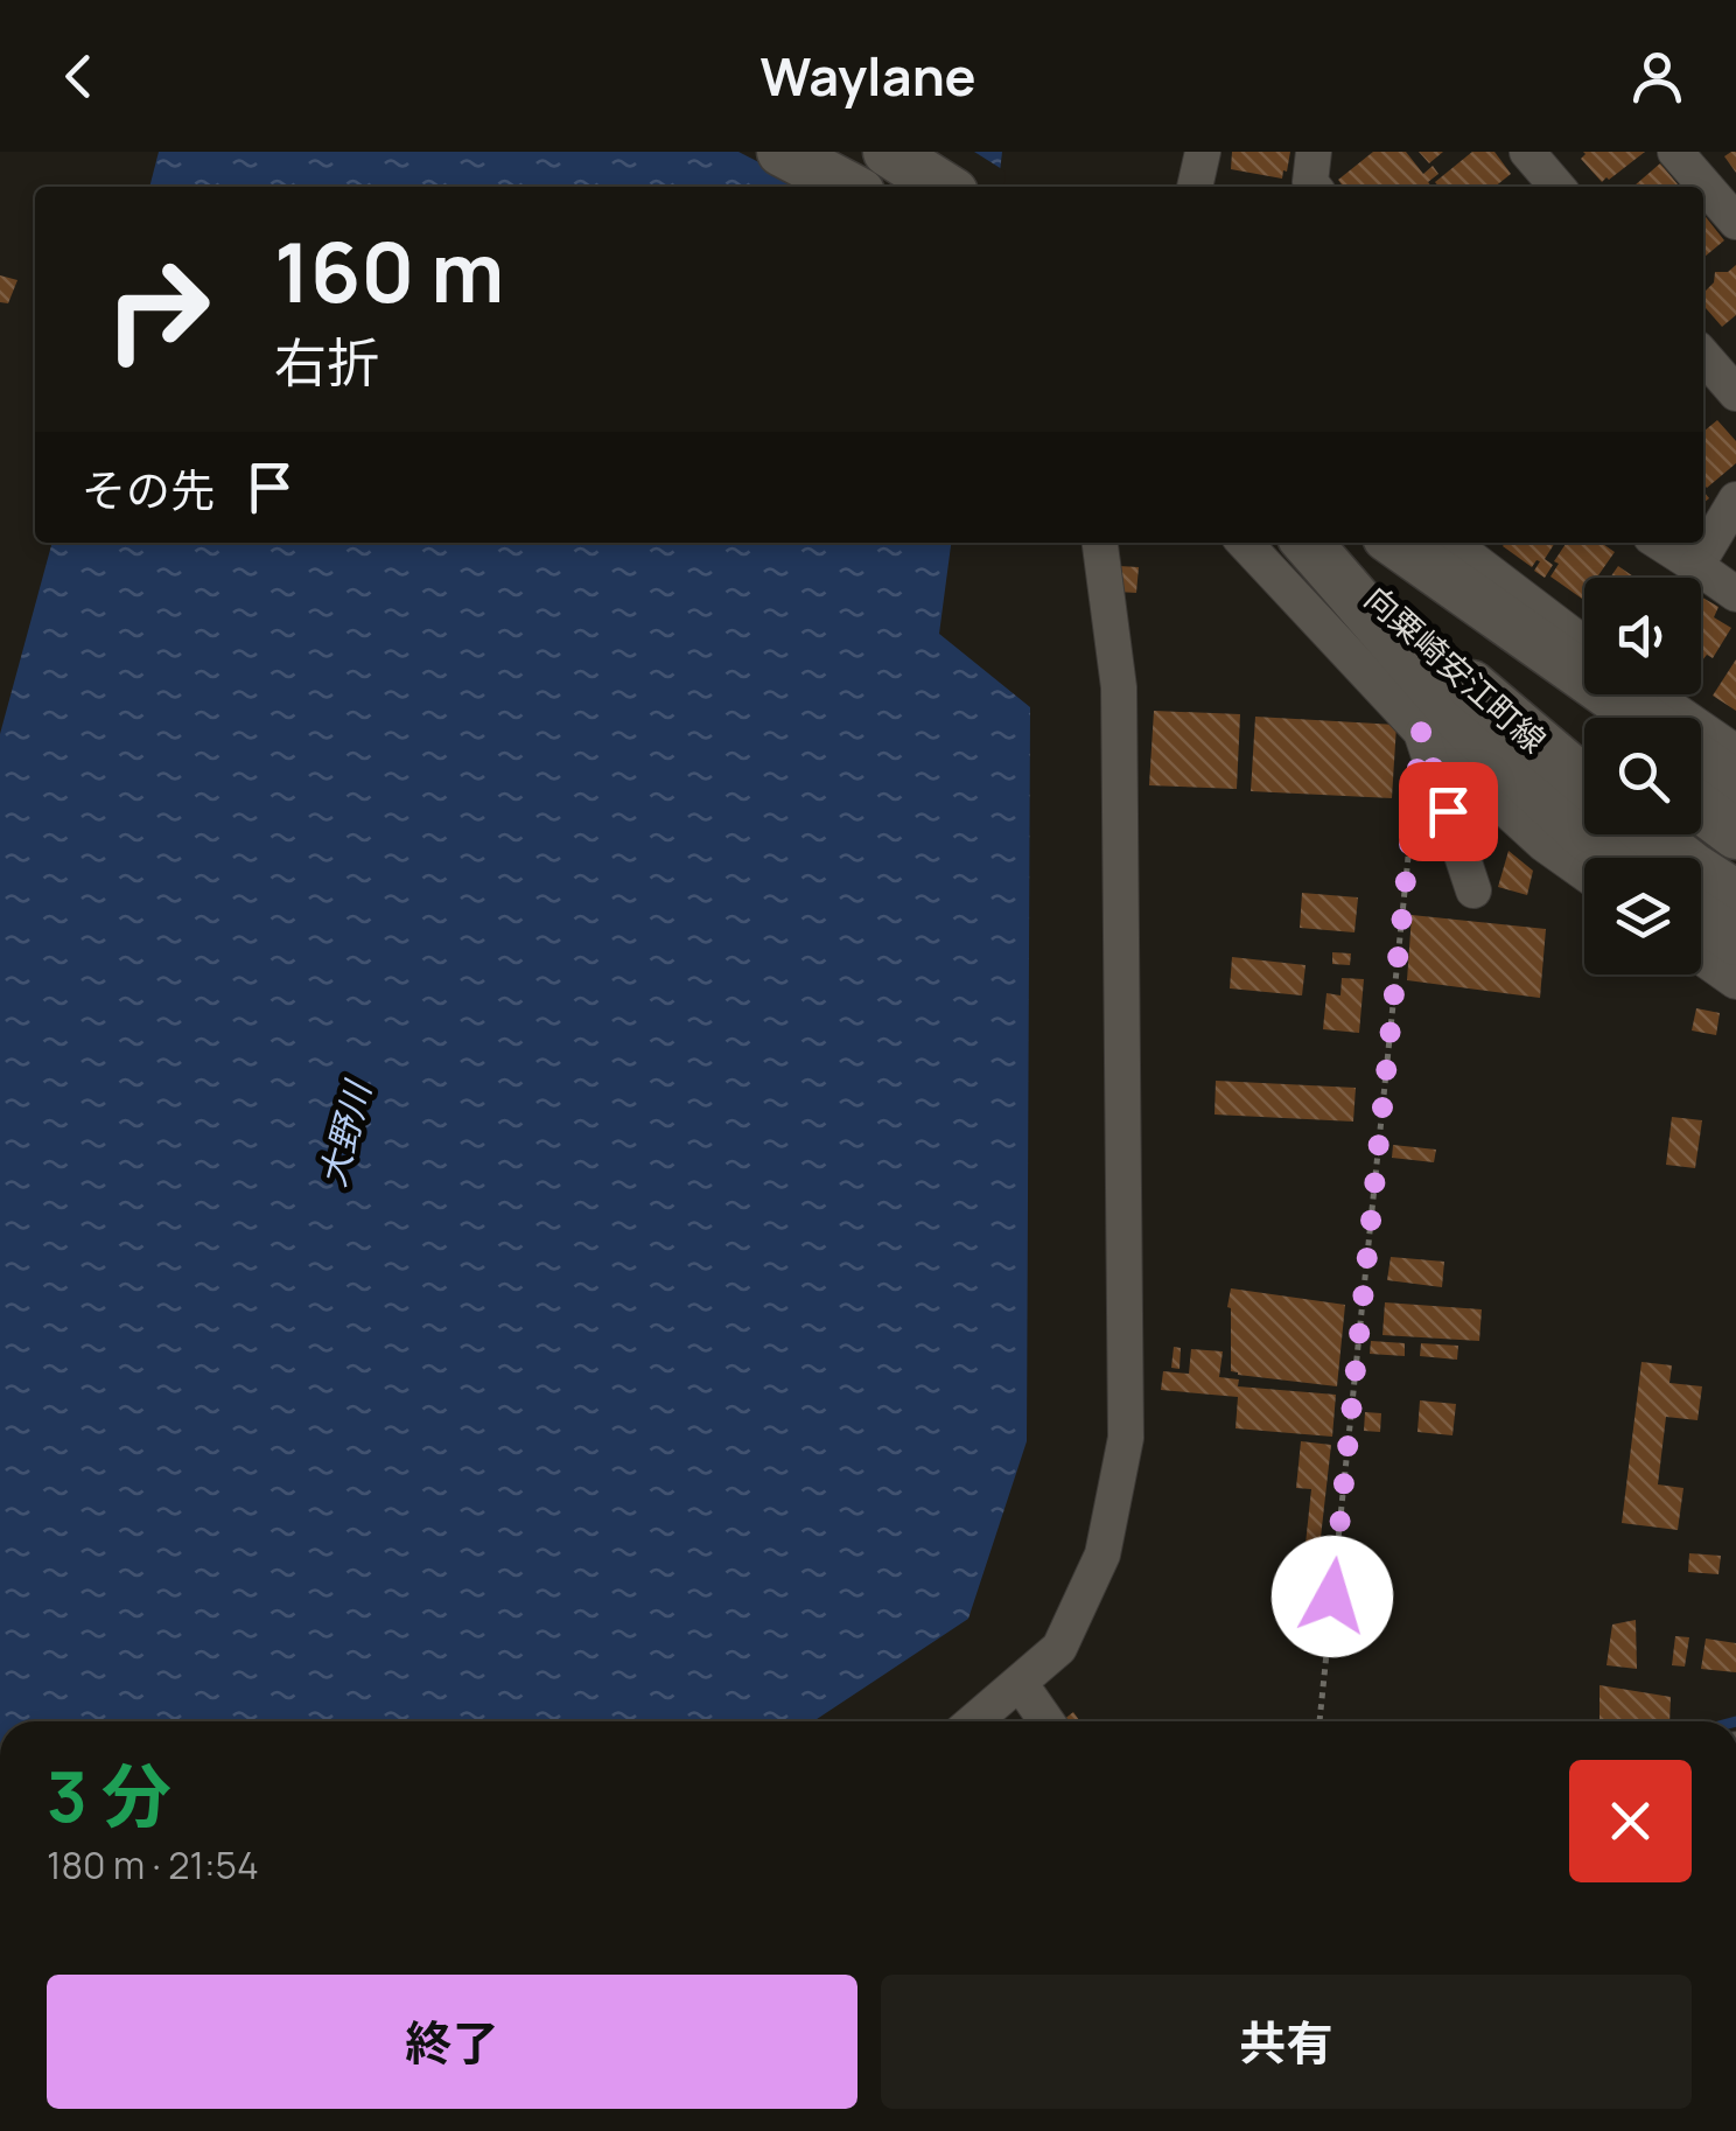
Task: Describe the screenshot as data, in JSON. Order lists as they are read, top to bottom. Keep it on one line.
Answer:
{"streets":{"main road":["向粟崎安江町線"]},"water":["大野川"],"page":{"header":"Waylane","turn":["160 m","右折"],"then":"その先","heading":["3 分","180 m · 21:54"],"buttons":["終了","共有"]}}
